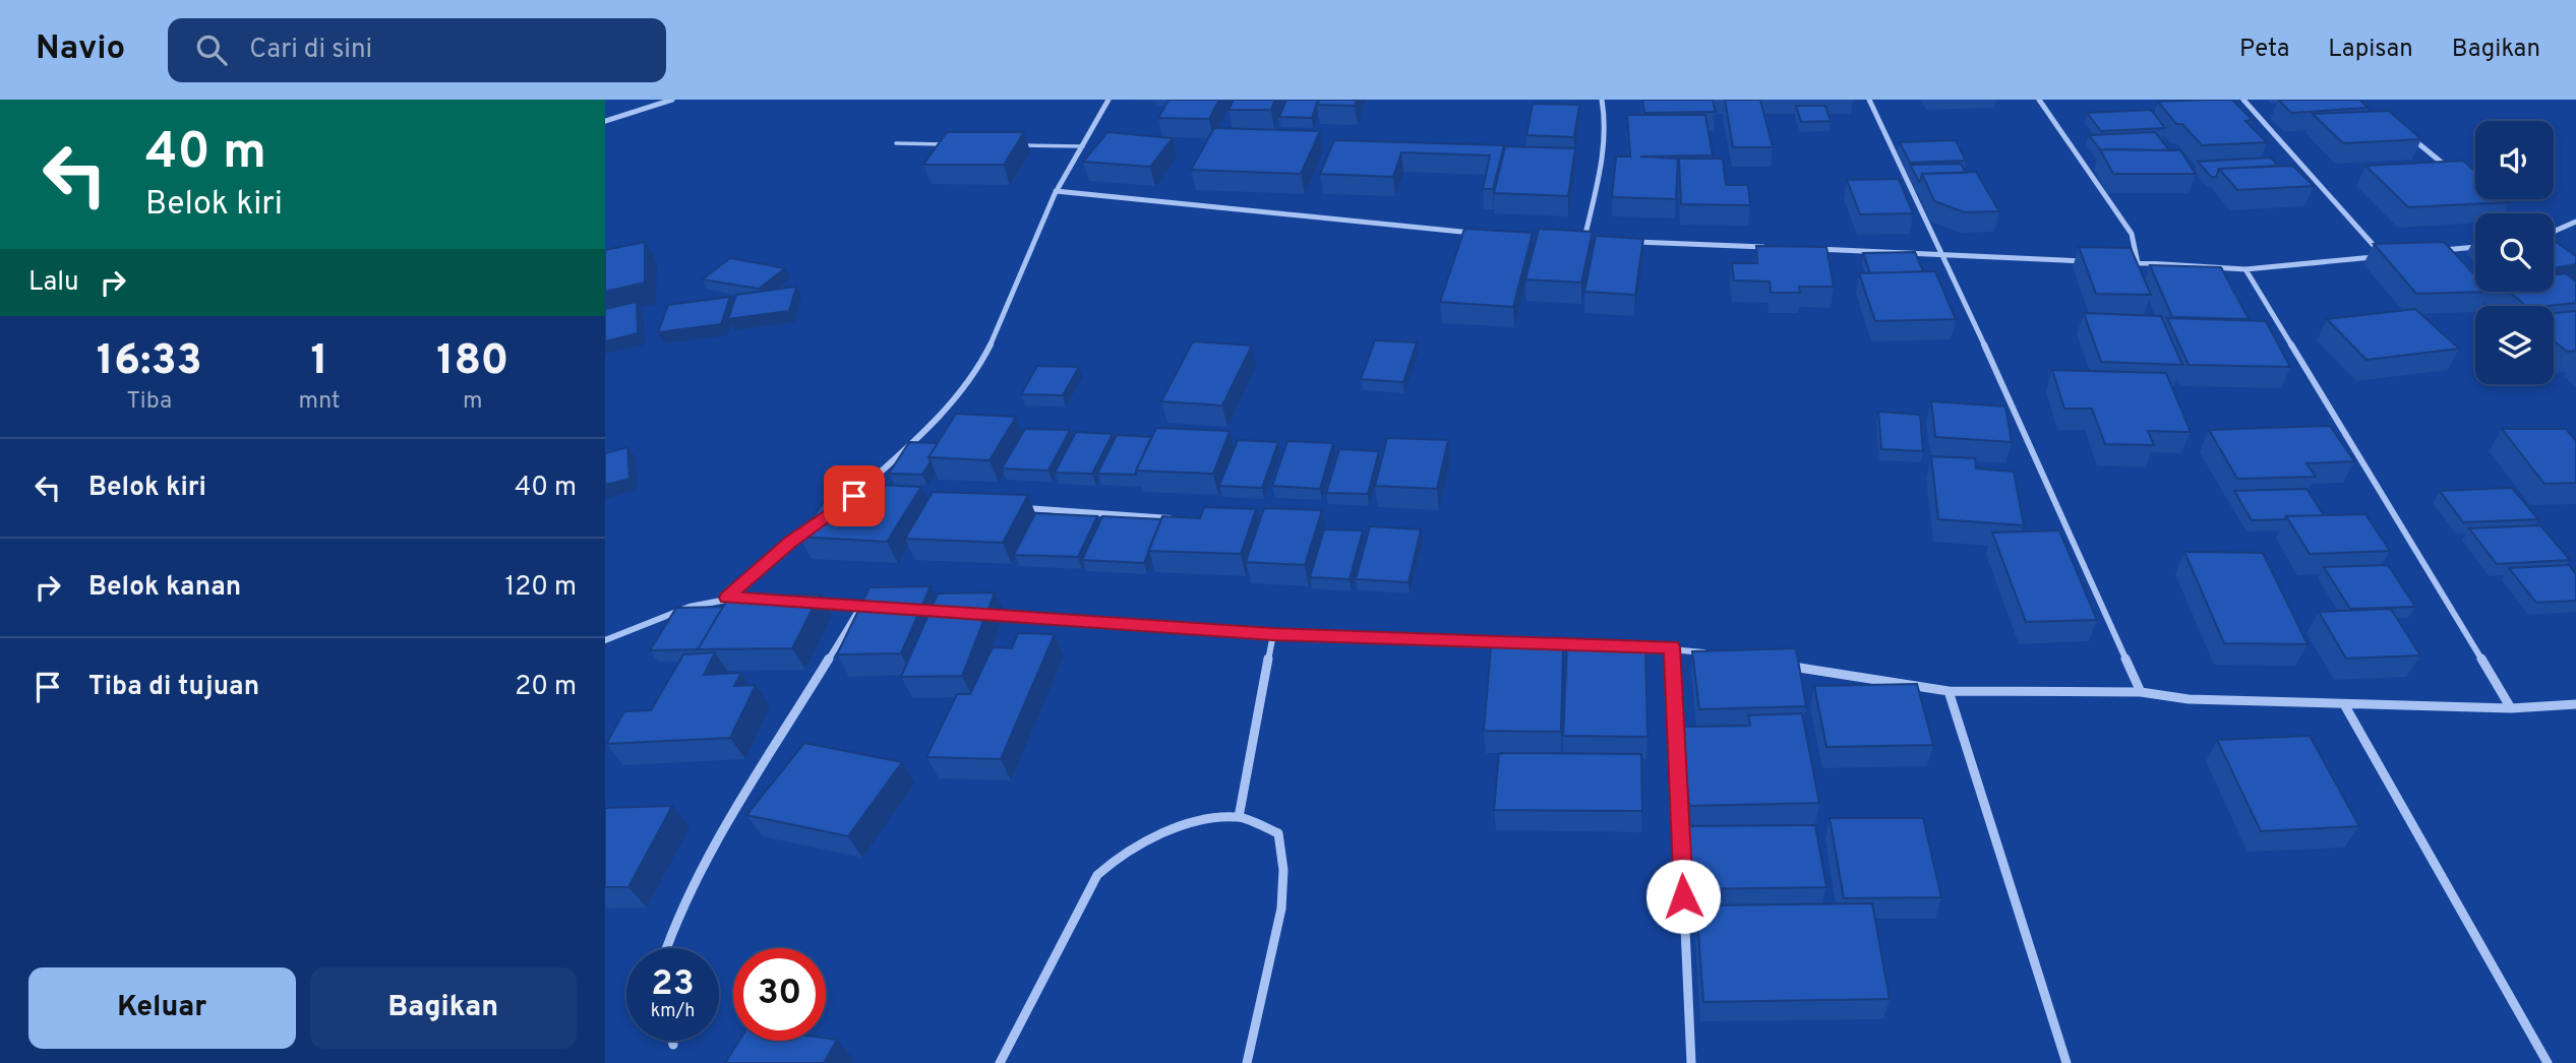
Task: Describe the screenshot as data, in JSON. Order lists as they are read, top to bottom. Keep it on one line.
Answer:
{"page":{"header":"Navio","search":"Cari di sini","nav":["Peta","Lapisan","Bagikan"],"turn":["40 m","Belok kiri"],"then":"Lalu","eta":["16:33","Tiba","1","mnt","180","m"],"list":[{"name":"Belok kiri","value":"40 m"},{"name":"Belok kanan","value":"120 m"},{"name":"Tiba di tujuan","value":"20 m"}],"speed":"23 km/h","limit":"30","buttons":["Keluar","Bagikan"]}}
